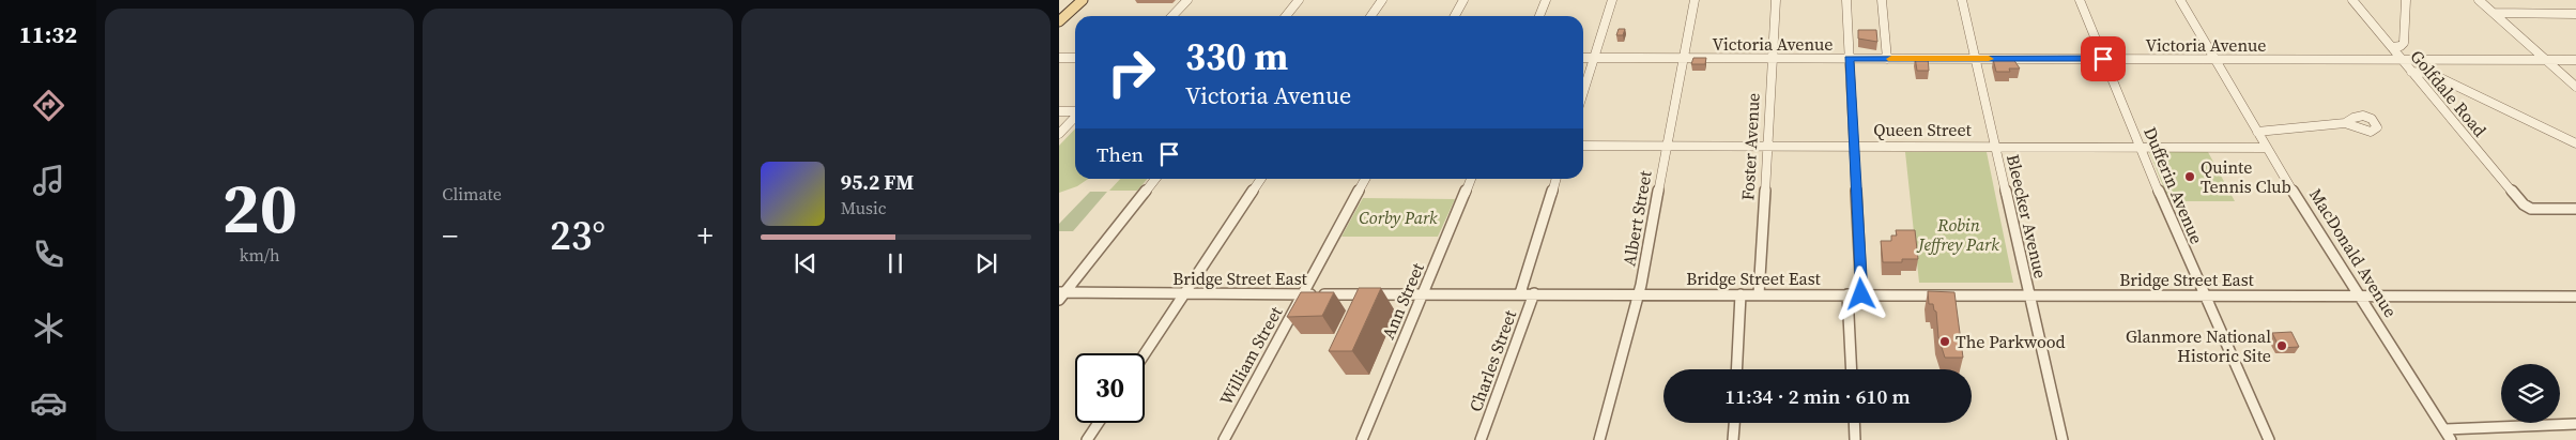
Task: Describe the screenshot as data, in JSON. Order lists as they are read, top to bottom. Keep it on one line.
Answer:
{"streets":{"street":["Victoria Avenue","Golfdale Road","Queen Street","Foster Avenue","Dufferin Avenue","Bleecker Avenue","Albert Street","MacDonald Avenue","Bridge Street East","Ann Street","William Street","Charles Street"]},"crossings":[["Victoria Avenue","Golfdale Road"],["Victoria Avenue","Foster Avenue"],["Victoria Avenue","Dufferin Avenue"],["Victoria Avenue","Bleecker Avenue"],["Victoria Avenue","Albert Street"],["Victoria Avenue","MacDonald Avenue"],["Queen Street","Foster Avenue"],["Queen Street","Dufferin Avenue"],["Queen Street","Bleecker Avenue"],["Queen Street","Albert Street"],["Queen Street","MacDonald Avenue"],["Foster Avenue","Bridge Street East"],["Dufferin Avenue","Bridge Street East"],["Bleecker Avenue","Bridge Street East"],["Albert Street","Bridge Street East"],["MacDonald Avenue","Bridge Street East"],["Bridge Street East","Ann Street"],["Bridge Street East","William Street"],["Bridge Street East","Charles Street"]],"parks":["Corby Park","Robin Jeffrey Park"],"places":["Quinte Tennis Club","The Parkwood","Glanmore National Historic Site"],"page":{"tabs":"11:32","tile":[["20","km/h"],"Climate"],"turn":["330 m","Victoria Avenue"],"then":"Then","song":["95.2 FM","Music"],"heat":["−","23°","+"],"limit":"30","trip":"11:34 · 2 min · 610 m"}}
